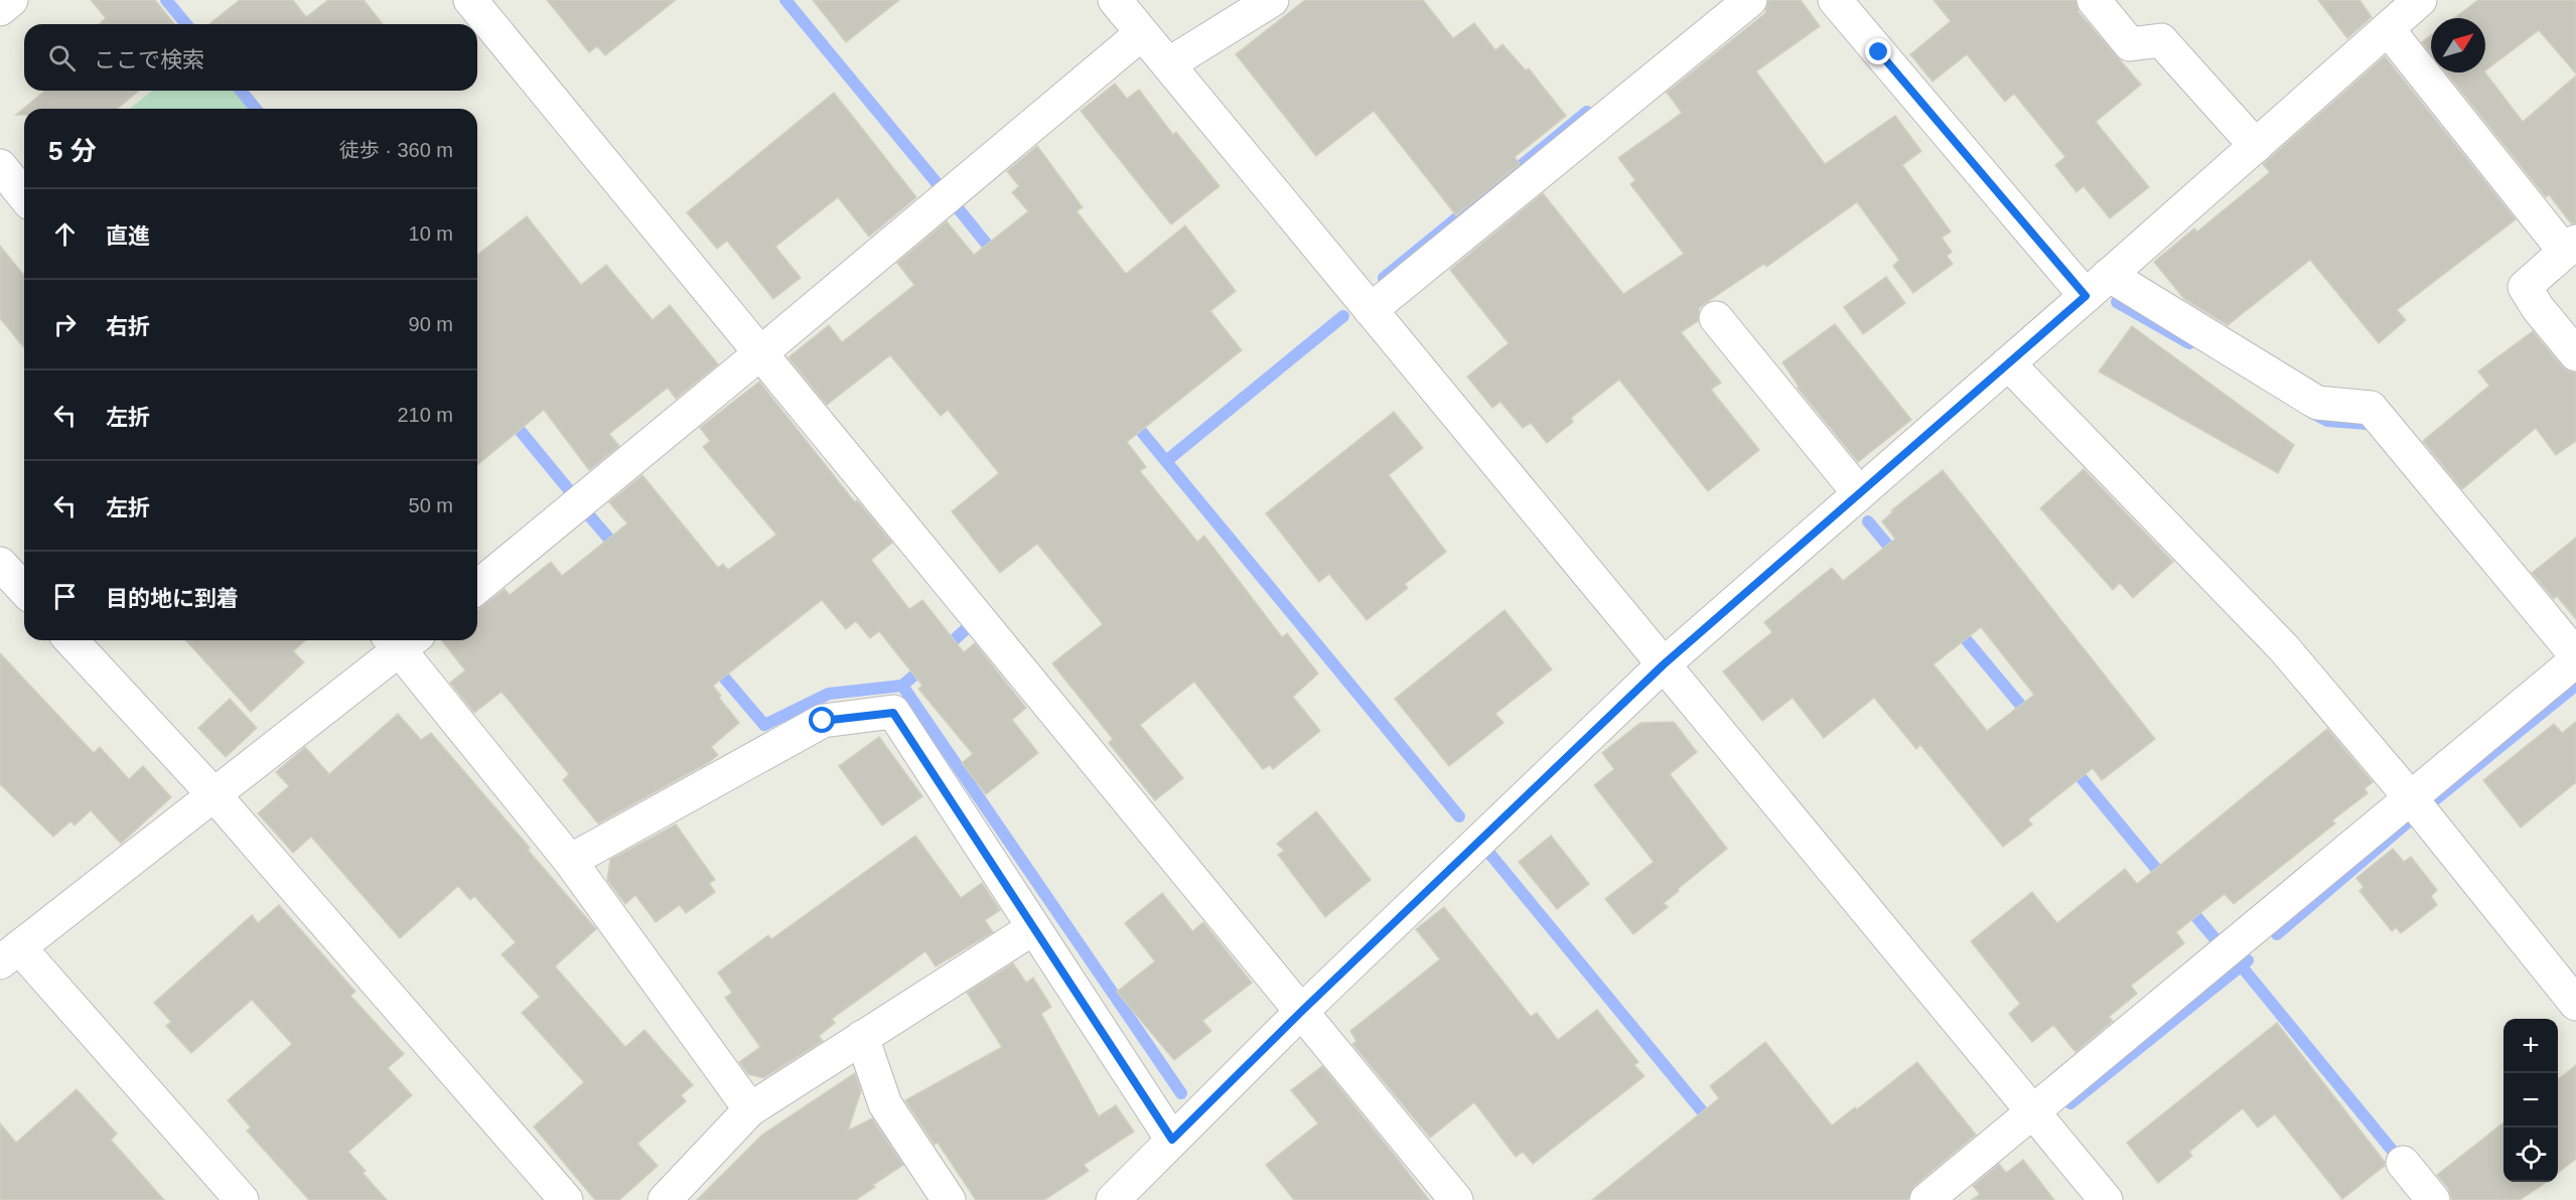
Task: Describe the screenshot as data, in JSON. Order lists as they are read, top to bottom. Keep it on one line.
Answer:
{"north":"top right","page":{"search":"ここで検索","heading":["5 分","徒歩 · 360 m"],"list":[["直進","10 m"],["右折","90 m"],["左折","210 m"],["左折","50 m"],"目的地に到着"],"map_buttons":["+","−"]}}
